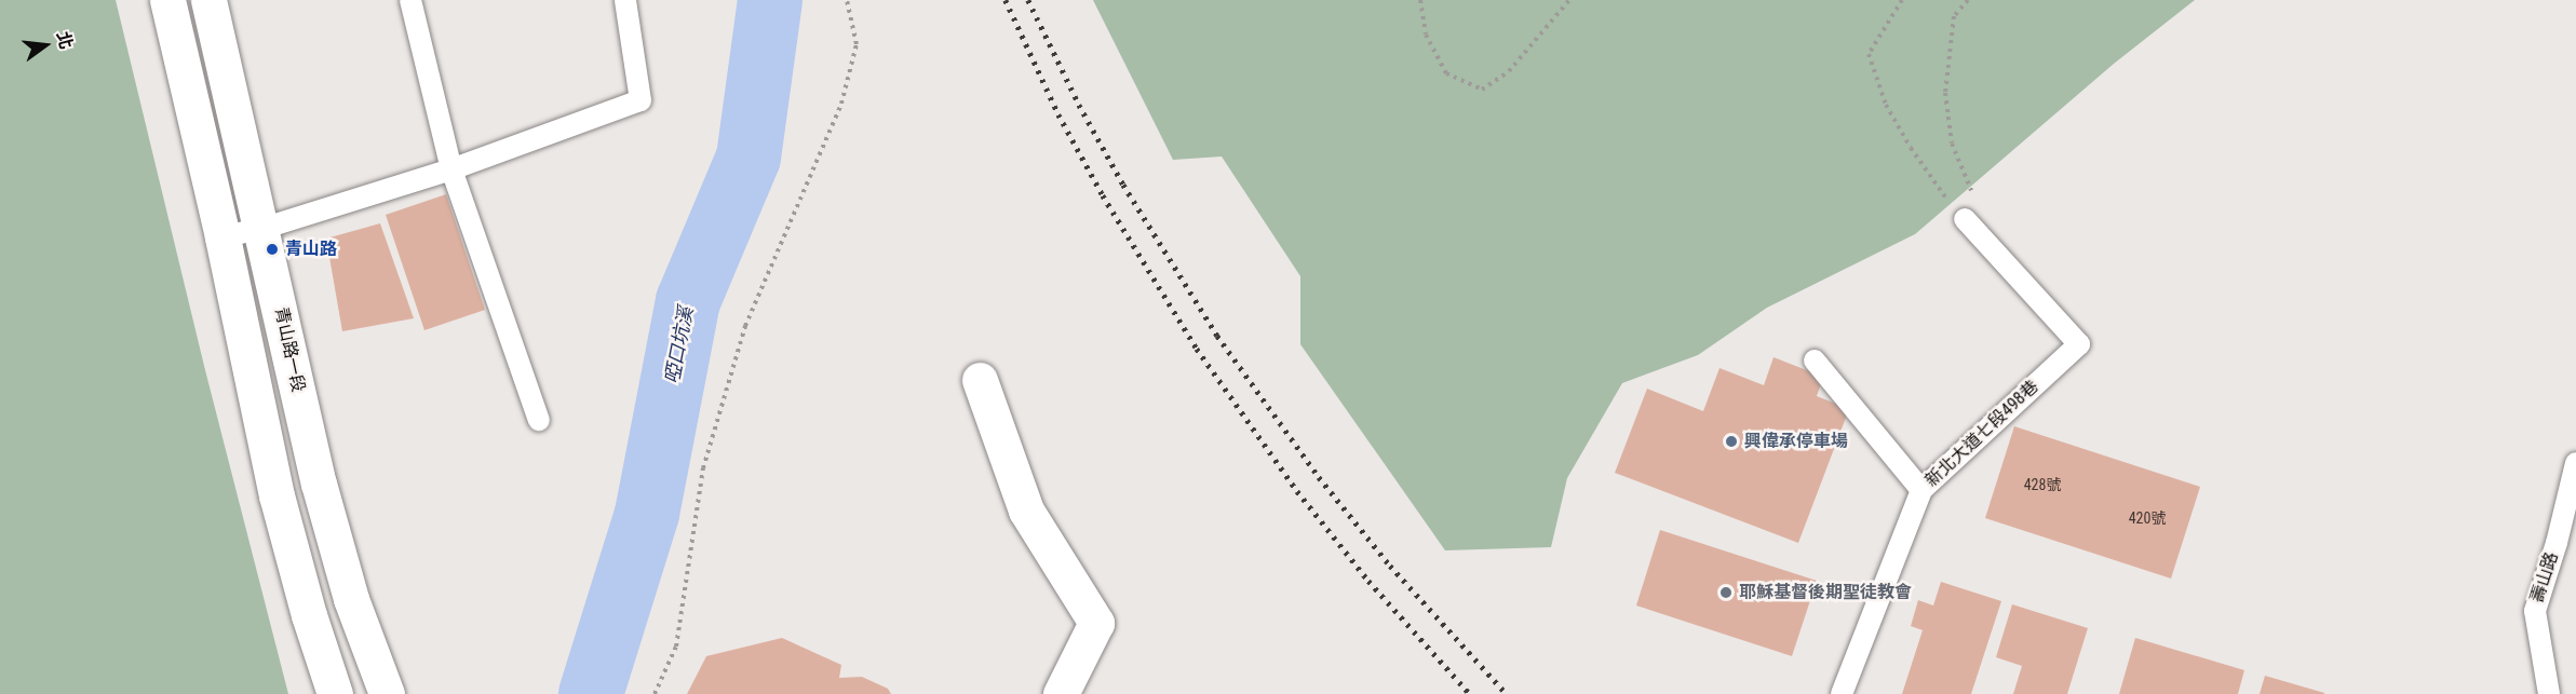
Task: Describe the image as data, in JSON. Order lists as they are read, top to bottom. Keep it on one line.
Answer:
{"streets":{"street":["青山路一段"],"lane":["新北大道七段498巷","壽山路"]},"water":["啞口坑溪"],"places":["青山路","興偉承停車場","耶穌基督後期聖徒教會"],"house_numbers":["428號","420號"],"north":"right"}
